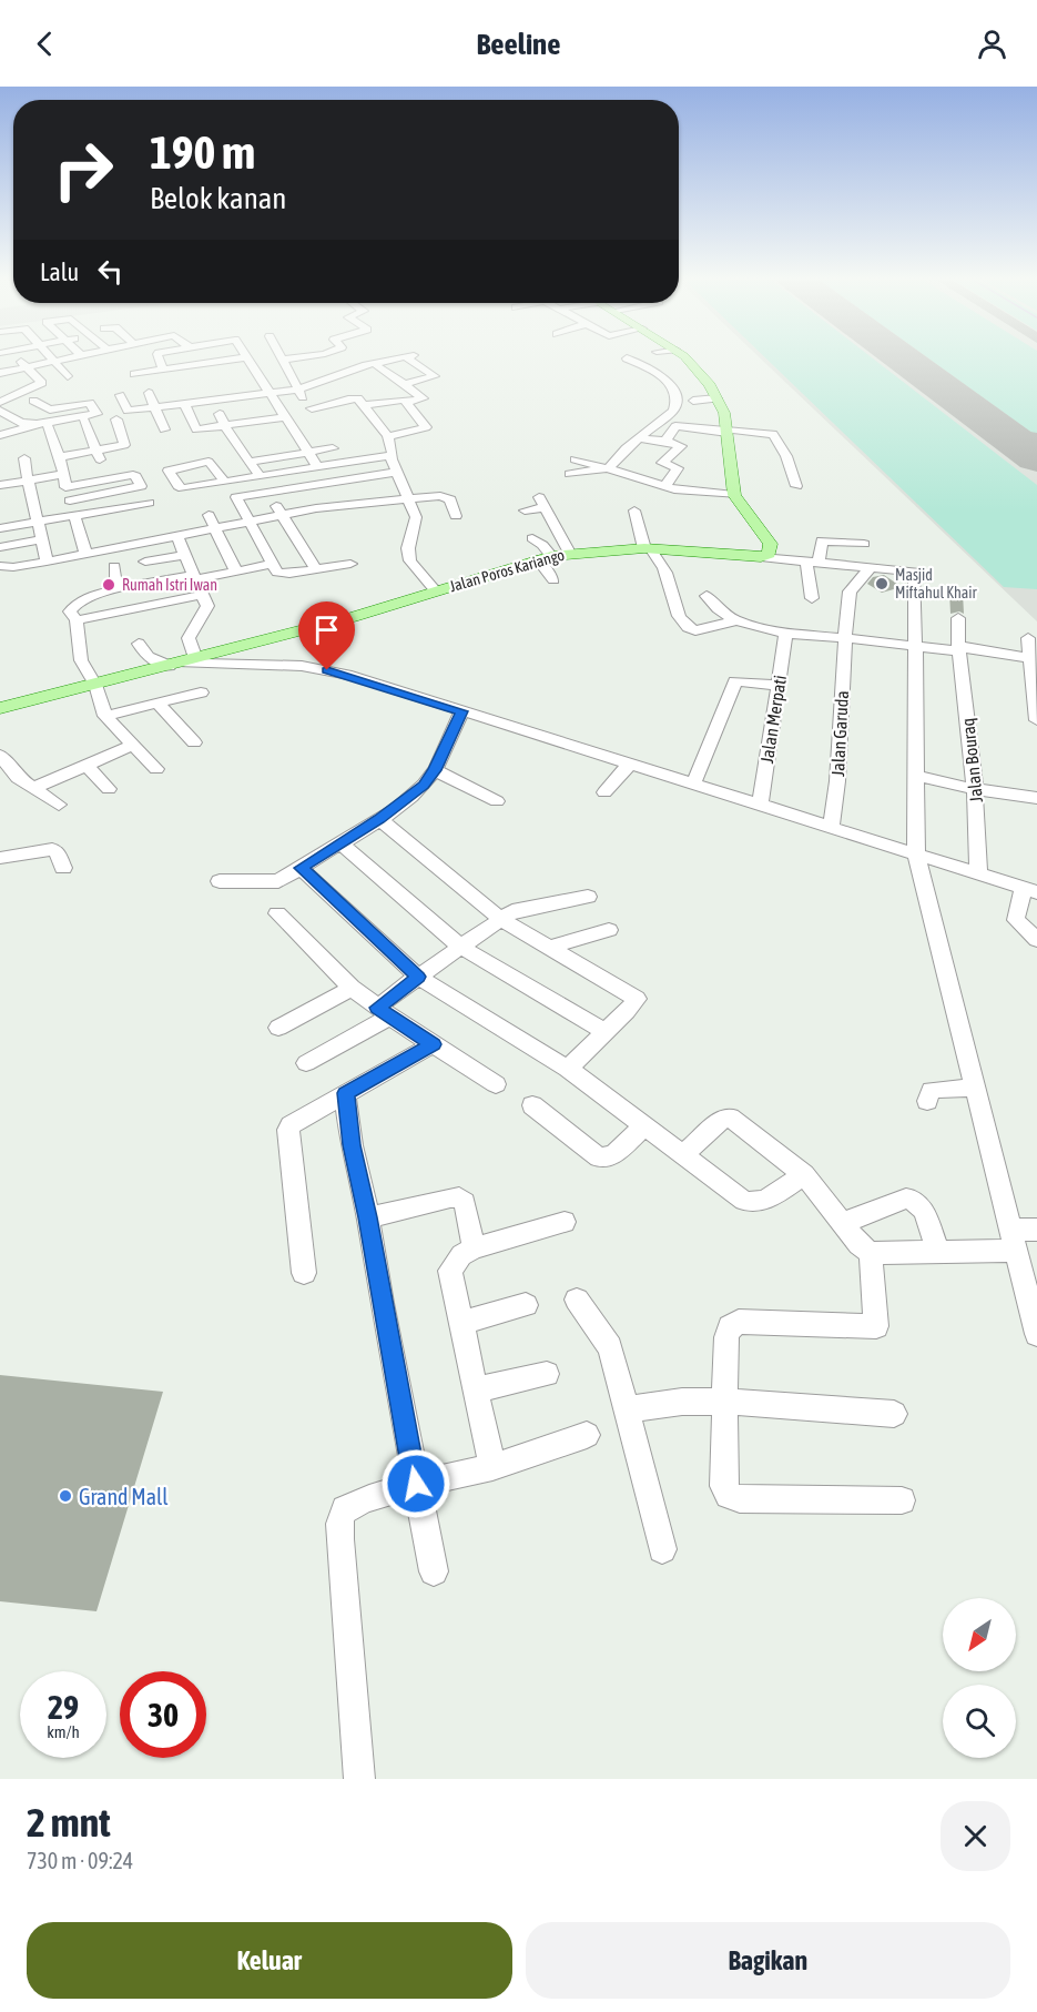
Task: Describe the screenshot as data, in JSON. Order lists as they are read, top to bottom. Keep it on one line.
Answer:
{"streets":{"main road":["Jalan Poros Kariango"],"street":["Jalan Merpati","Jalan Garuda","Jalan Bouraq"]},"places":["Masjid Miftahul Khair","Rumah Istri Iwan","Grand Mall"],"north":"bottom left","page":{"header":"Beeline","turn":["190 m","Belok kanan"],"then":"Lalu","speed":"29 km/h","limit":"30","heading":["2 mnt","730 m · 09:24"],"buttons":["Keluar","Bagikan"]}}
